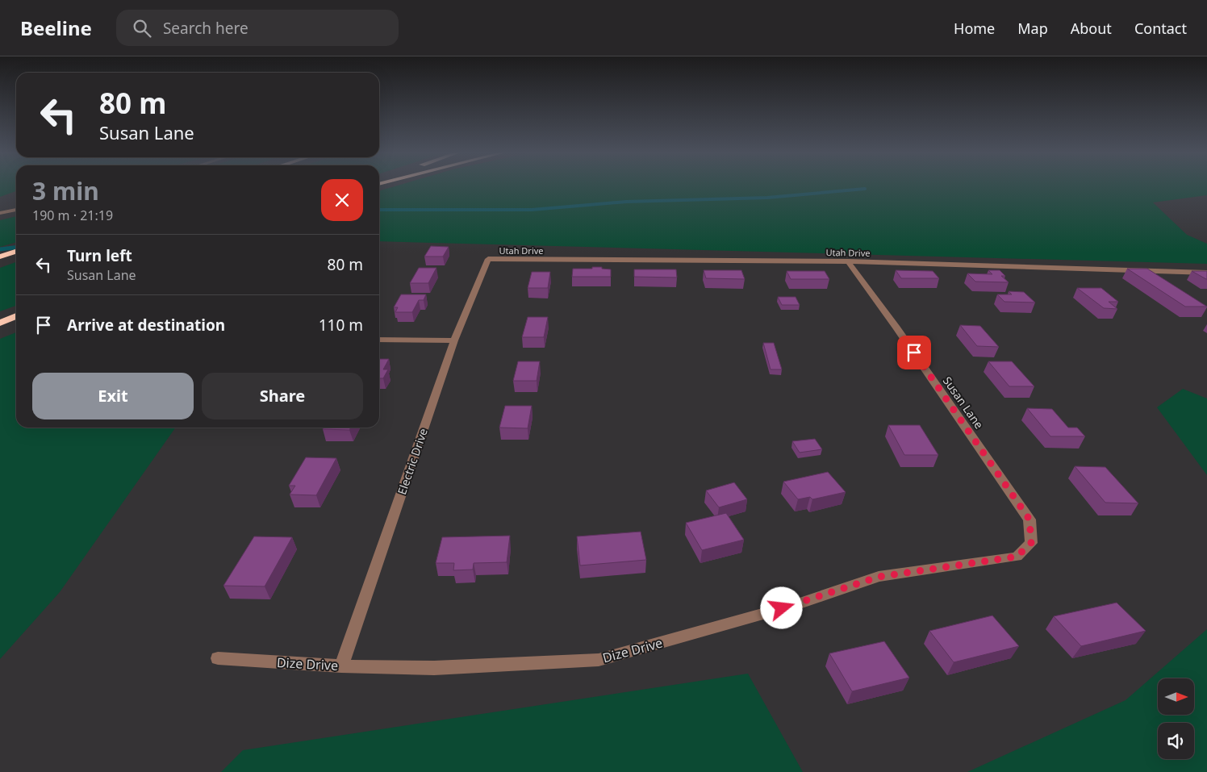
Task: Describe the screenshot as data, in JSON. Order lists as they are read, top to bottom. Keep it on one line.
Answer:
{"streets":{"street":["Utah Drive","Susan Lane","Electric Drive","Dize Drive"]},"crossings":[["Utah Drive","Susan Lane"],["Utah Drive","Electric Drive"],["Susan Lane","Dize Drive"],["Electric Drive","Dize Drive"]],"north":"right","page":{"header":"Beeline","search":"Search here","nav":["Home","Map","About","Contact"],"turn":["80 m","Susan Lane"],"heading":["3 min","190 m · 21:19"],"list":[{"name":"Turn left","note":"Susan Lane","value":"80 m"},{"name":"Arrive at destination","value":"110 m"}],"buttons":["Exit","Share"]}}
